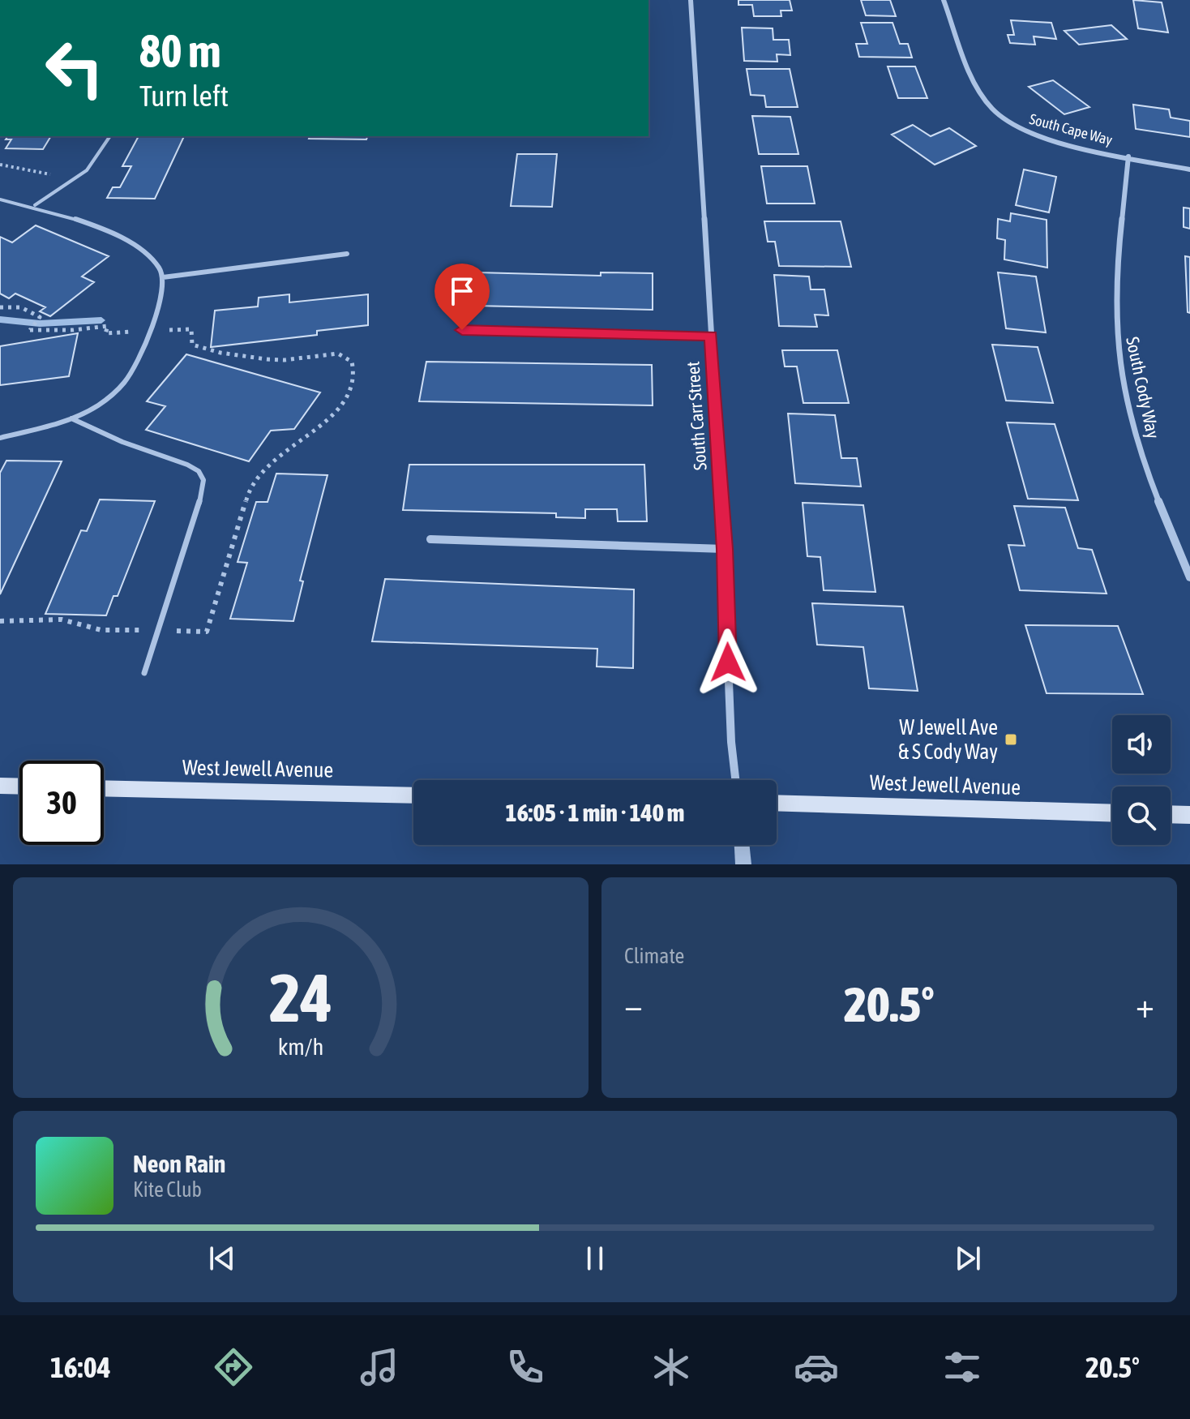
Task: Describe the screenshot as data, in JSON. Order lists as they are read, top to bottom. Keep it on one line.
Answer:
{"streets":{"main road":["West Jewell Avenue"],"street":["South Cape Way","South Cody Way","South Carr Street"]},"crossings":[["South Cape Way","South Cody Way"]],"places":{"transit":["W Jewell Ave & S Cody Way"]},"page":{"turn":["80 m","Turn left"],"limit":"30","trip":"16:05 · 1 min · 140 m","tile":"Climate","heat":["−","20.5°","+"],"song":["Neon Rain","Kite Club"],"tabs":["16:04","20.5°"],"gauge":["24","km/h"]}}
